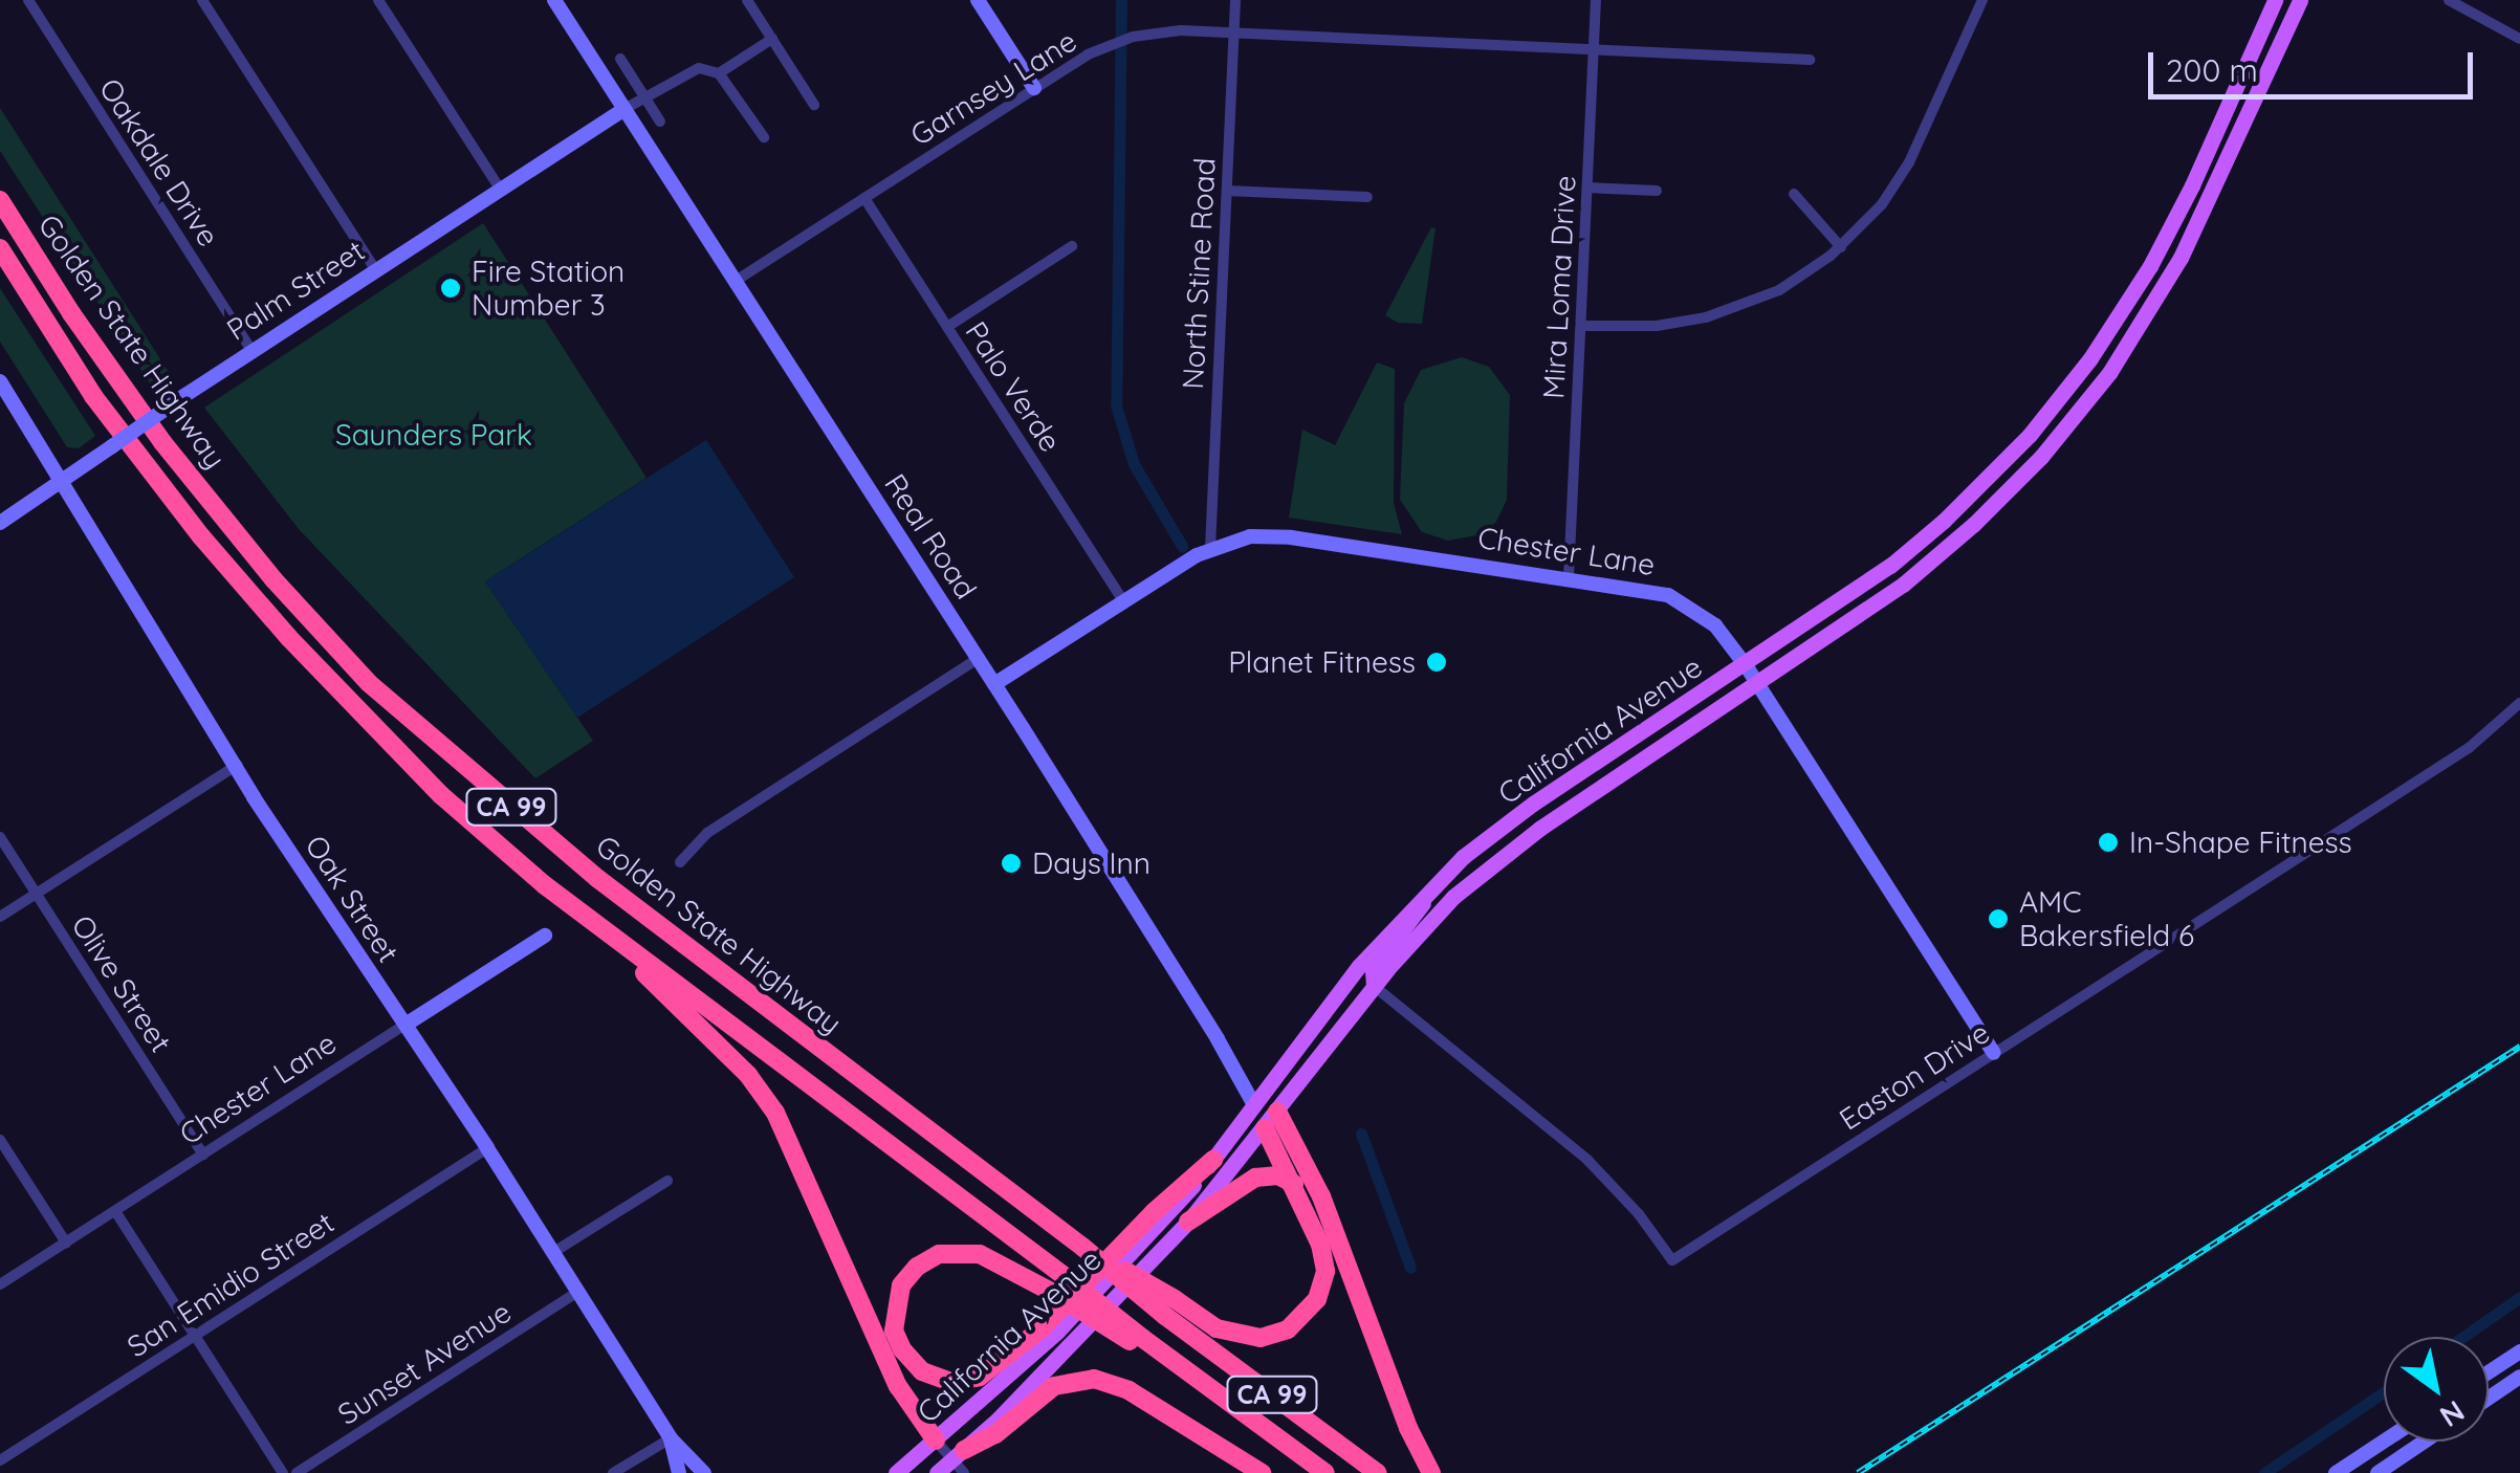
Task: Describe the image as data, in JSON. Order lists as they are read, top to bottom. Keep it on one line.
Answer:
{"streets":{"highway":["Golden State Highway","CA 99"],"main road":["California Avenue"],"street":["Garnsey Lane","Oakdale Drive","North Stine Road","Mira Loma Drive","Palm Street","Palo Verde","Real Road","Chester Lane","Oak Street","Olive Street","Easton Drive","San Emidio Street","Sunset Avenue"]},"crossings":[["Garnsey Lane","North Stine Road"],["Garnsey Lane","Mira Loma Drive"],["Garnsey Lane","Palo Verde"],["Garnsey Lane","Real Road"],["Oakdale Drive","Palm Street"],["North Stine Road","Chester Lane"],["Mira Loma Drive","Chester Lane"],["Palm Street","Real Road"],["Palm Street","Oak Street"],["Golden State Highway","CA 99"],["Palo Verde","Chester Lane"],["Real Road","Chester Lane"],["Real Road","California Avenue"],["Chester Lane","California Avenue"],["Chester Lane","Oak Street"],["Chester Lane","Olive Street"],["Chester Lane","Easton Drive"],["California Avenue","Easton Drive"],["Oak Street","San Emidio Street"],["Oak Street","Sunset Avenue"]],"parks":["Saunders Park"],"places":["Fire Station Number 3","Planet Fitness","In-Shape Fitness","Days Inn","AMC Bakersfield 6"],"scale_bar":"200 m","north":"bottom right"}
